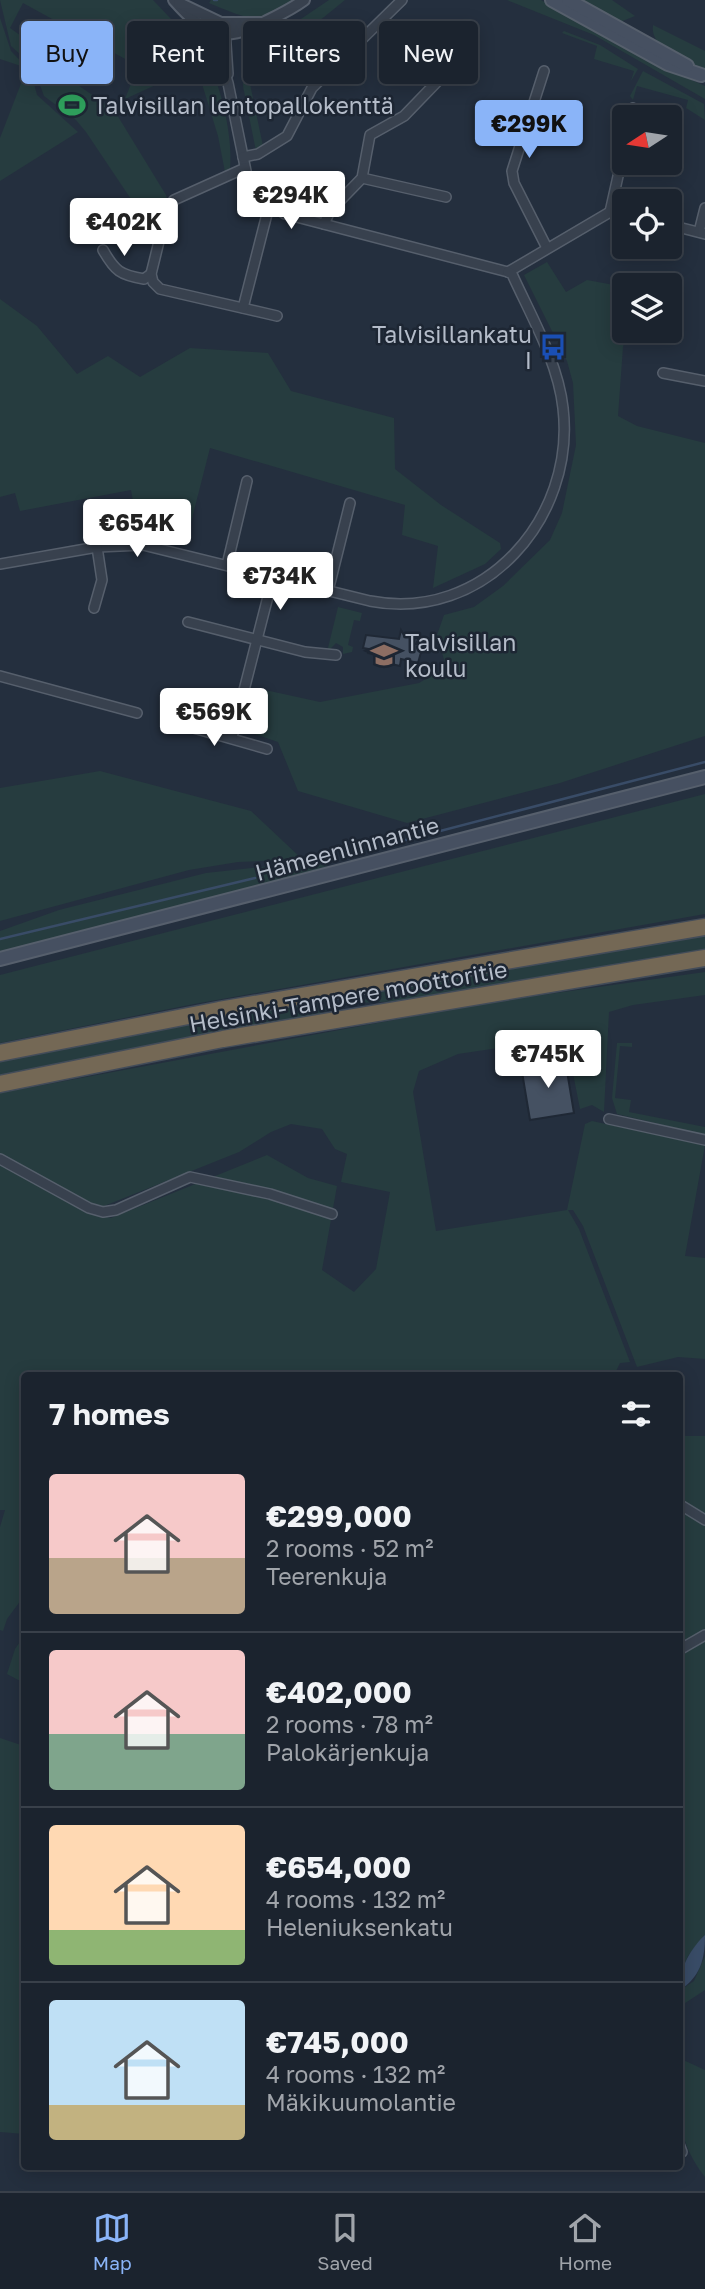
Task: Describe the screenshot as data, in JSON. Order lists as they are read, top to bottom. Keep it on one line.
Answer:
{"streets":{"highway":["Helsinki-Tampere moottoritie"],"main road":["Hämeenlinnantie"]},"places":{"sports":["Talvisillan lentopallokenttä"],"bus stop":["Talvisillankatu I"],"school or university":["Talvisillan koulu"]},"north":"left","page":{"chip":["Buy","Rent","Filters","New"],"price":["€299K","€294K","€402K","€654K","€734K","€569K","€745K"],"heading":"7 homes","list":[{"name":"€299,000","note":"2 rooms · 52 m² · Teerenkuja"},{"name":"€402,000","note":"2 rooms · 78 m² · Palokärjenkuja"},{"name":"€654,000","note":"4 rooms · 132 m² · Heleniuksenkatu"},{"name":"€745,000","note":"4 rooms · 132 m² · Mäkikuumolantie"}],"tabs":["Map","Saved","Home"]}}
